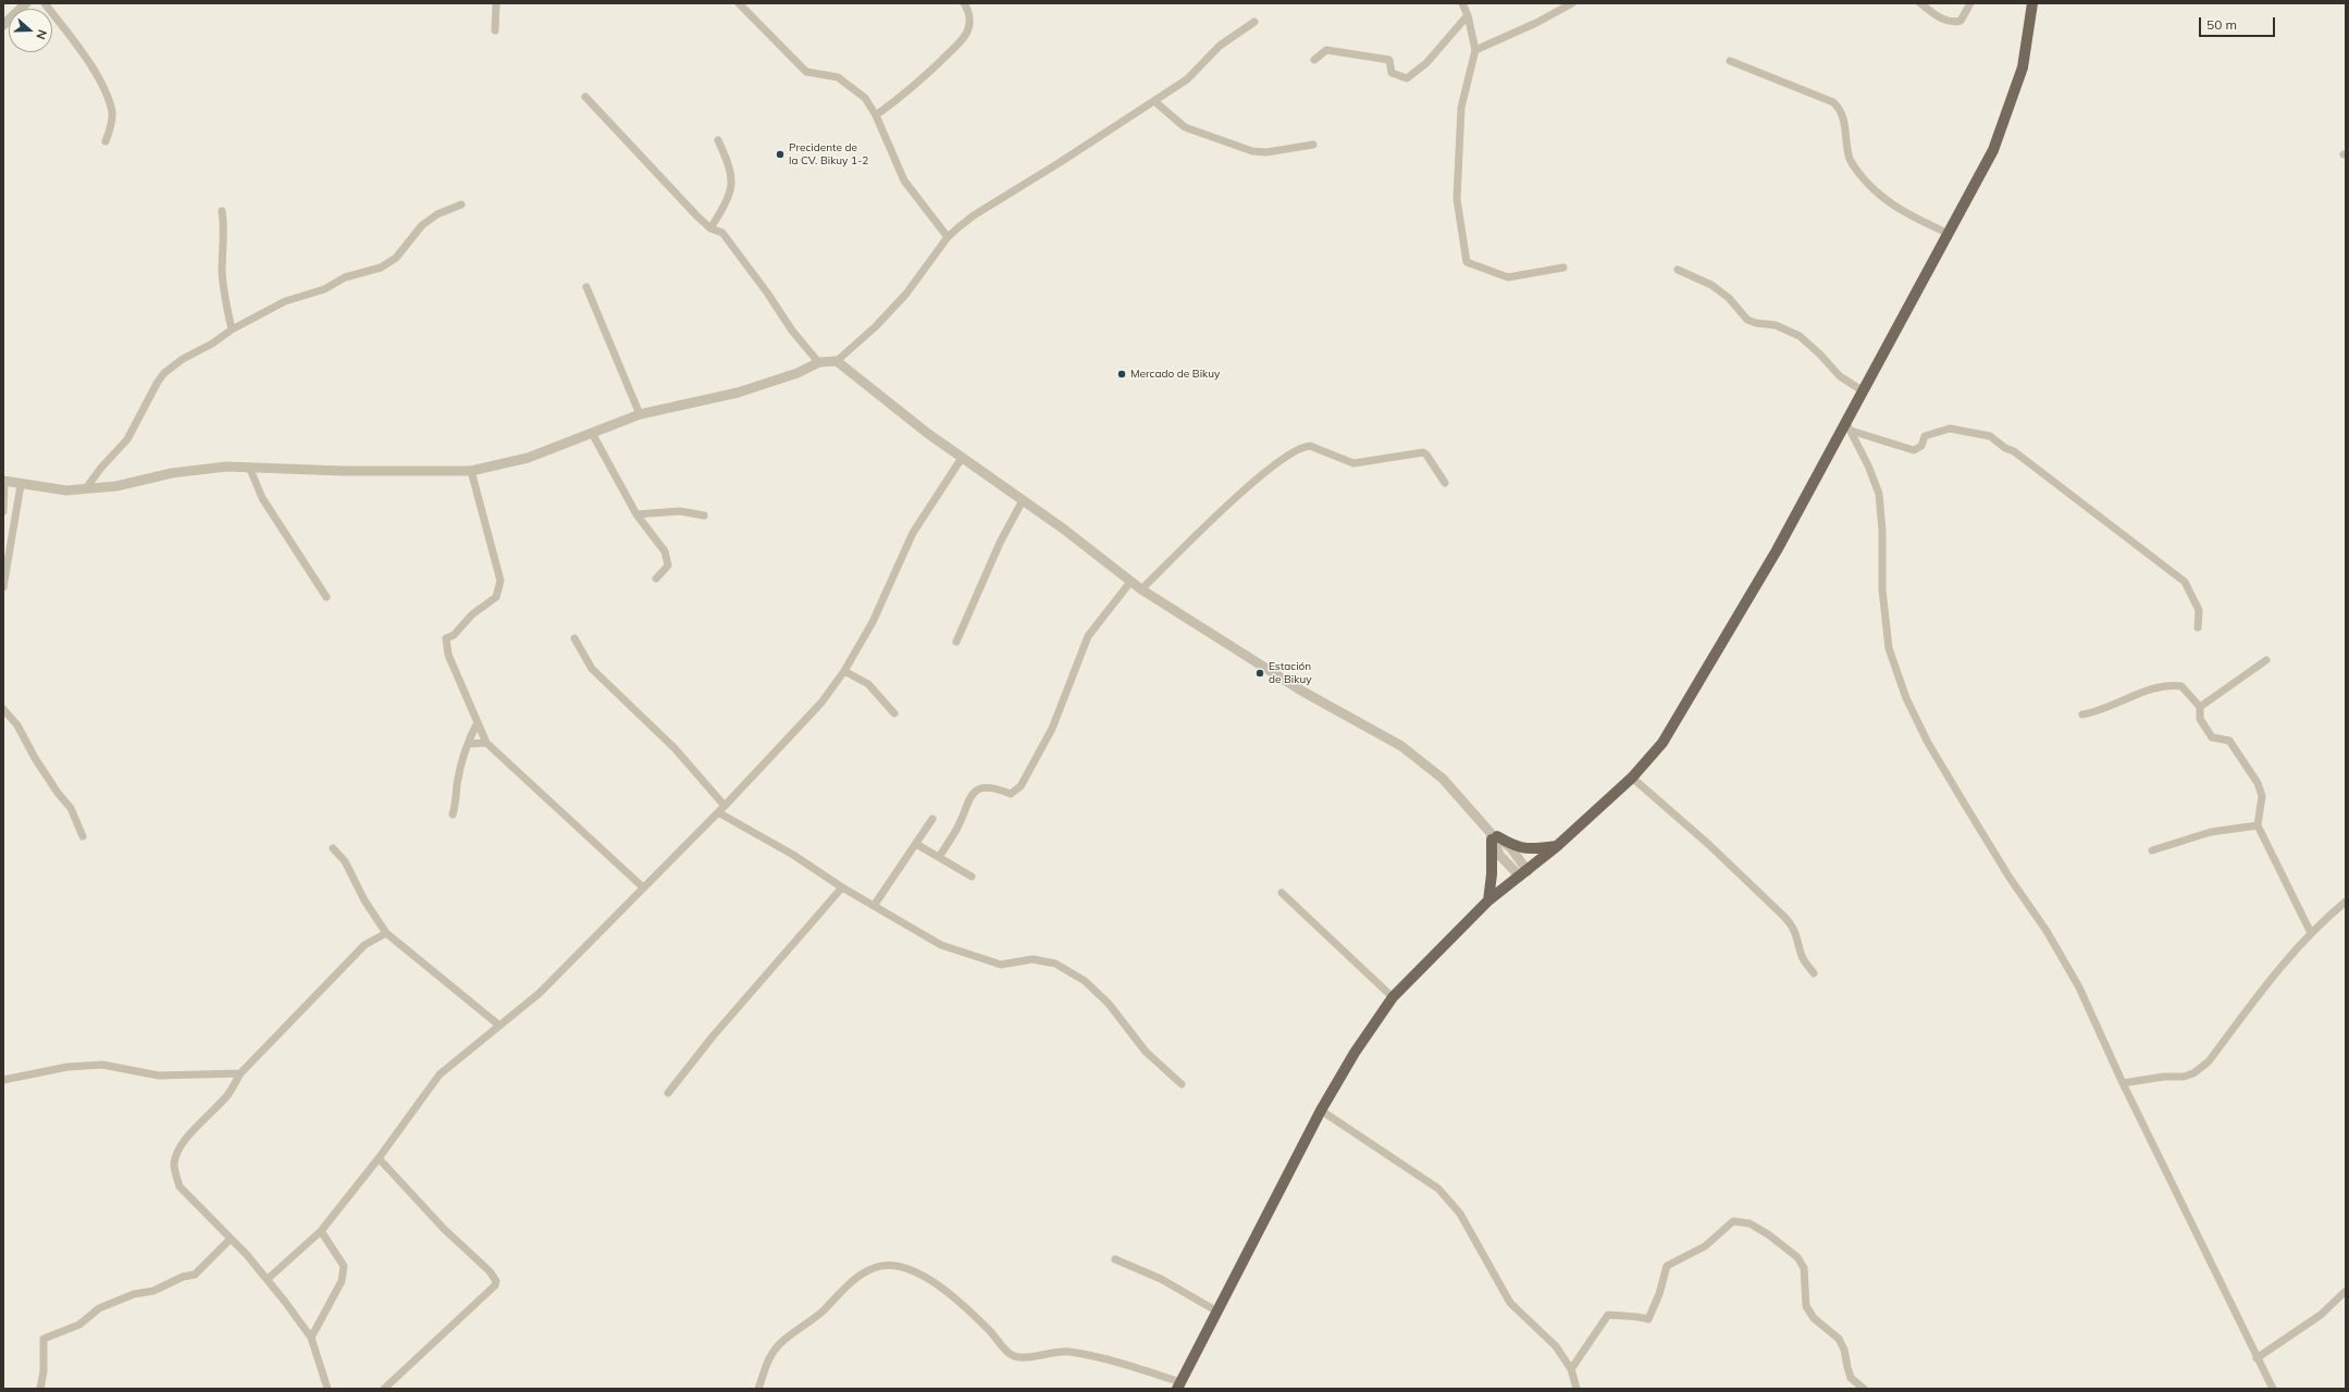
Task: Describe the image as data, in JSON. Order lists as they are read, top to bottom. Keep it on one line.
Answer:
{"places":["Precidente de la CV. Bikuy 1-2","Mercado de Bikuy","Estación de Bikuy"],"scale_bar":"50 m","north":"right"}
